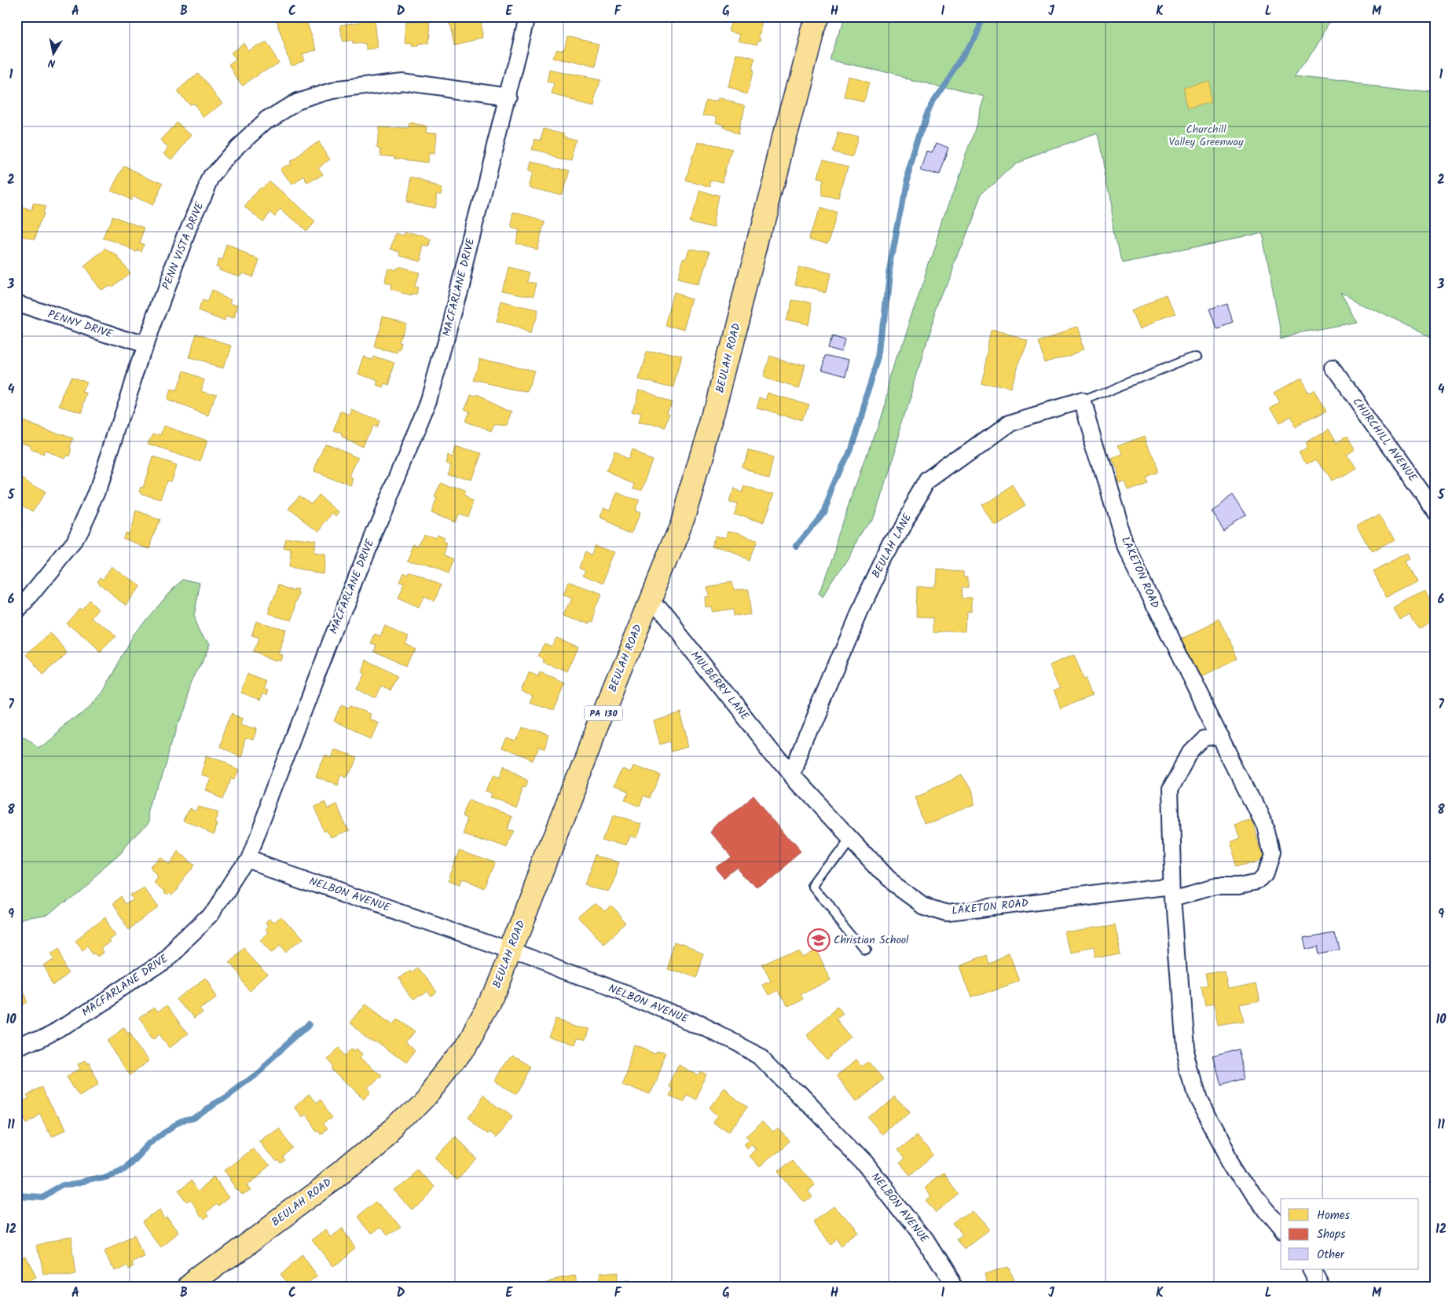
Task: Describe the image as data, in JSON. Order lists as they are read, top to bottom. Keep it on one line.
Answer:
{"streets":{"main road":["BEULAH ROAD","PA 130"],"street":["PENN VISTA DRIVE","MACFARLANE DRIVE","PENNY DRIVE","CHURCHILL AVENUE","BEULAH LANE","LAKETON ROAD","MULBERRY LANE","NELBON AVENUE"]},"crossings":[["PENN VISTA DRIVE","MACFARLANE DRIVE"],["PENN VISTA DRIVE","PENNY DRIVE"],["MACFARLANE DRIVE","NELBON AVENUE"],["BEULAH ROAD","MULBERRY LANE"],["BEULAH ROAD","NELBON AVENUE"],["BEULAH LANE","LAKETON ROAD"],["BEULAH LANE","MULBERRY LANE"],["LAKETON ROAD","MULBERRY LANE"]],"parks":["Churchill Valley Greenway"],"places":{"school or university":["Christian School"]},"legend":["Homes","Shops","Other"],"north":"bottom","grid":{"columns":["A","B","C","D","E","F","G","H","I","J","K","L","M"],"rows":["1","2","3","4","5","6","7","8","9","10","11","12"]}}
